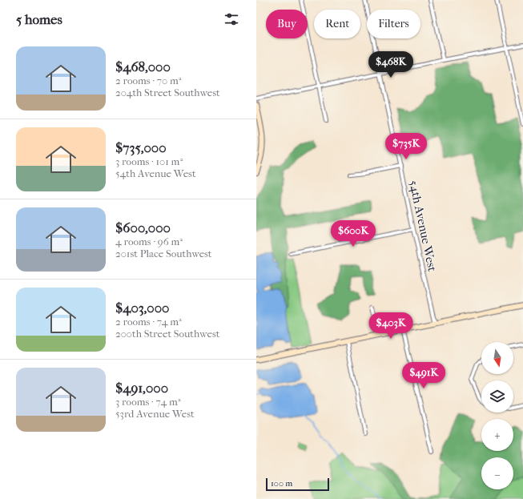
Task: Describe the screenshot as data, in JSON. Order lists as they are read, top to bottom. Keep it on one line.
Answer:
{"streets":{"street":["54th Avenue West"]},"scale_bar":"100 m","north":"bottom","page":{"heading":"5 homes","chip":["Buy","Rent","Filters"],"list":[{"name":"$468,000","note":"2 rooms · 70 m² · 204th Street Southwest"},{"name":"$735,000","note":"3 rooms · 101 m² · 54th Avenue West"},{"name":"$600,000","note":"4 rooms · 96 m² · 201st Place Southwest"},{"name":"$403,000","note":"2 rooms · 74 m² · 200th Street Southwest"},{"name":"$491,000","note":"3 rooms · 74 m² · 53rd Avenue West"}],"price":["$468K","$735K","$600K","$403K","$491K"],"map_buttons":["+","−"],"scale":"100 m"}}
